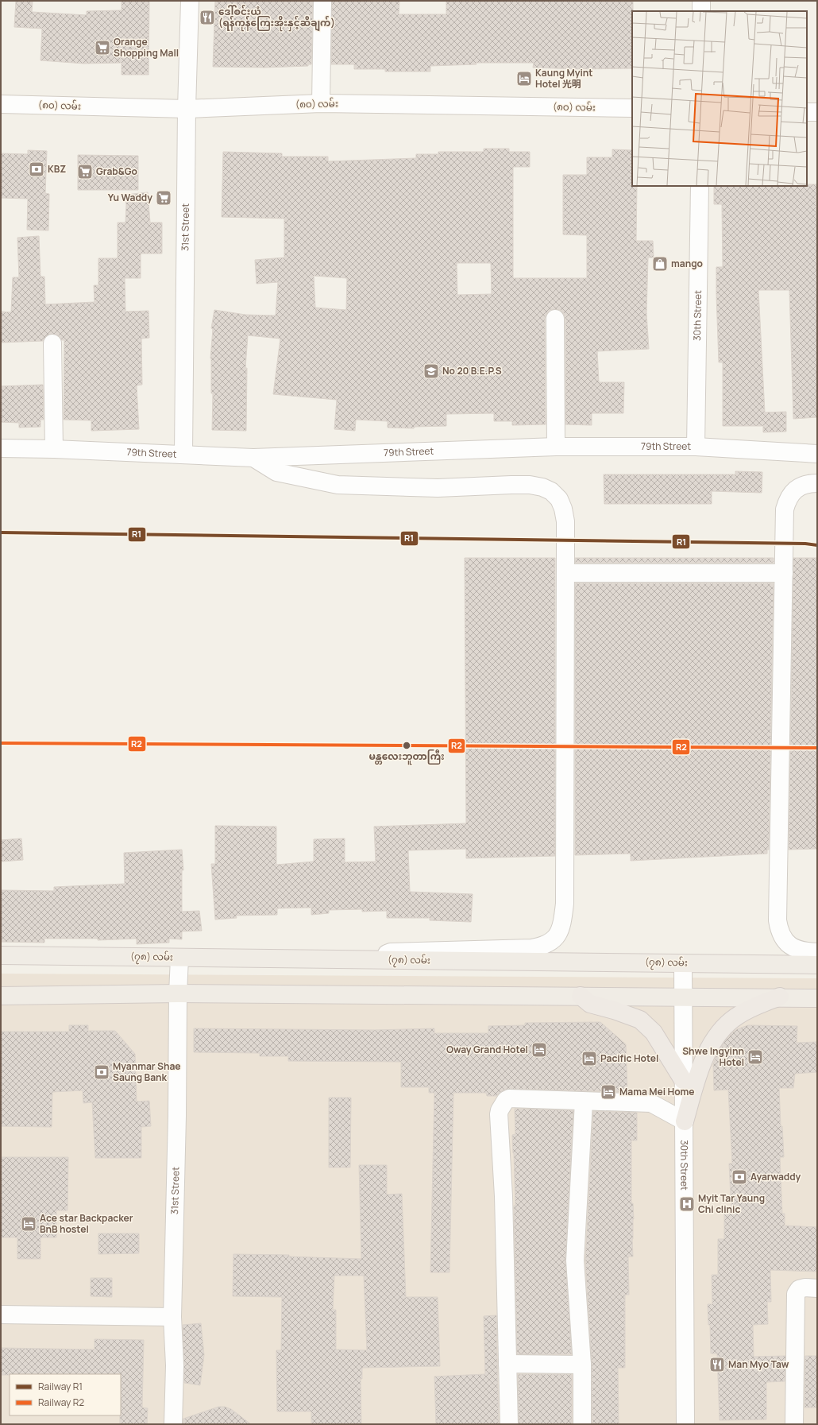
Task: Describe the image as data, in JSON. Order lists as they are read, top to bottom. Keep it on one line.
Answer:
{"streets":{"main road":["(၇၈) လမ်း"],"street":["(၈၀) လမ်း","31st Street","30th Street","79th Street"]},"crossings":[["(၈၀) လမ်း","31st Street"],["31st Street","79th Street"],["31st Street","(၇၈) လမ်း"],["30th Street","79th Street"],["30th Street","(၇၈) လမ်း"]],"places":{"restaurant":["ဒေါ်စင်းယုံ (ရန်ကုန်ကြေးအိုးနှင့်ဆီချက်)","Man Myo Taw"],"supermarket":["Orange Shopping Mall","Grab&Go","Yu Waddy"],"hotel":["Kaung Myint Hotel 光明","Oway Grand Hotel","Shwe Ingyinn Hotel","Pacific Hotel","Mama Mei Home","Ace star Backpacker BnB hostel"],"bank":["KBZ","Myanmar Shae Saung Bank","Ayarwaddy"],"shop":["mango"],"school or university":["No 20 B.E.P.S"],"other":["မန္တလေးဘူတာကြီး"],"hospital":["Myit Tar Yaung Chi clinic"]},"lines":["rail line R1","rail line R2"],"legend":["Railway R1","Railway R2"]}
